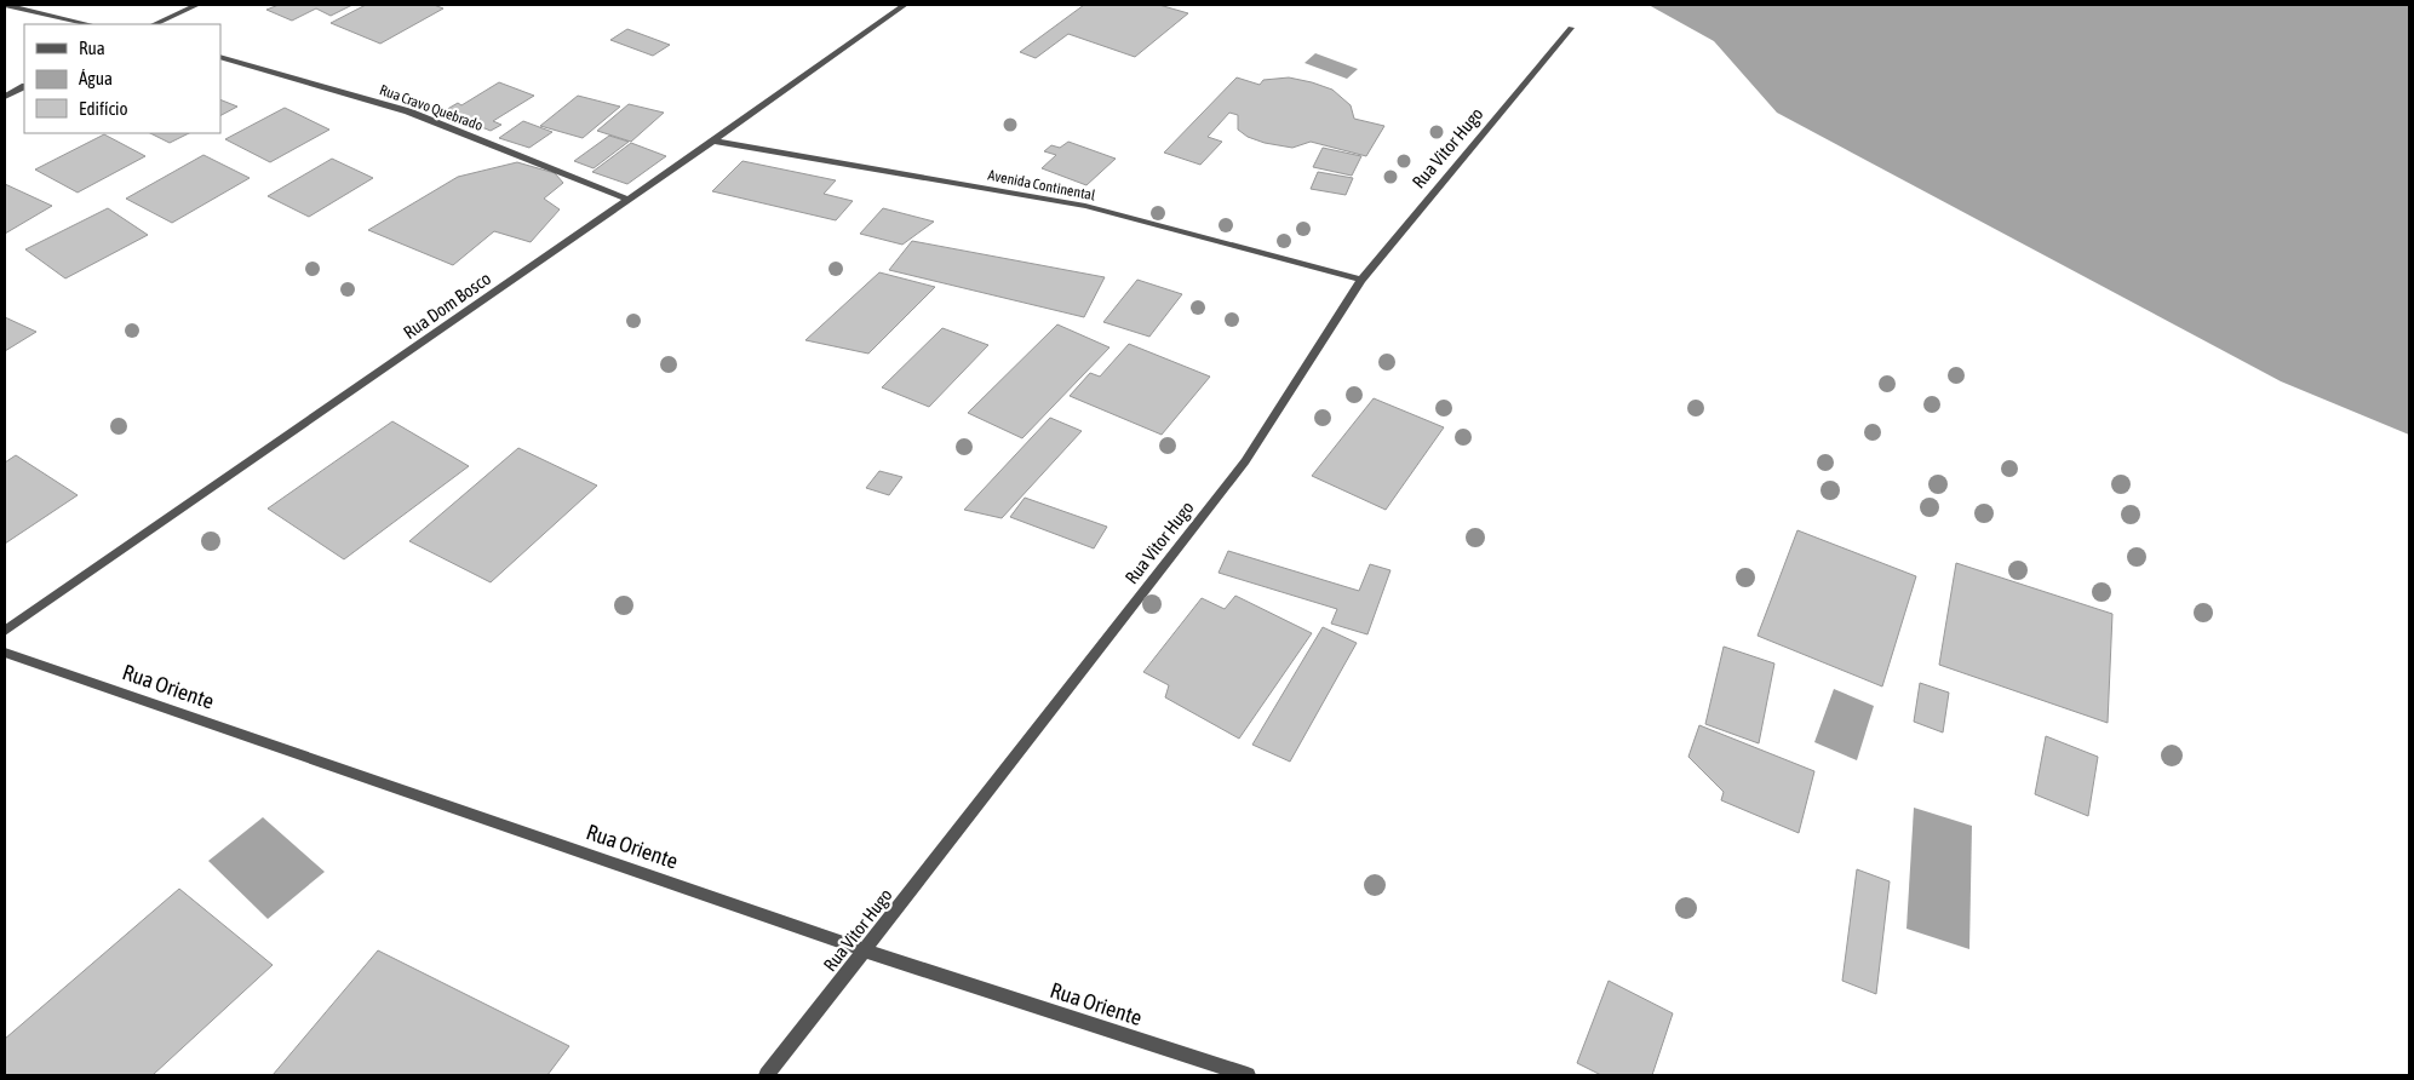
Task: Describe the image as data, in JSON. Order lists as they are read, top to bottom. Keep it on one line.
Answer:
{"streets":{"street":["Rua Cravo Quebrado","Rua Vitor Hugo","Avenida Continental","Rua Dom Bosco","Rua Oriente"]},"crossings":[["Rua Cravo Quebrado","Rua Dom Bosco"],["Rua Vitor Hugo","Avenida Continental"],["Rua Vitor Hugo","Rua Oriente"],["Avenida Continental","Rua Dom Bosco"]],"legend":["Rua","Água","Edifício"]}
